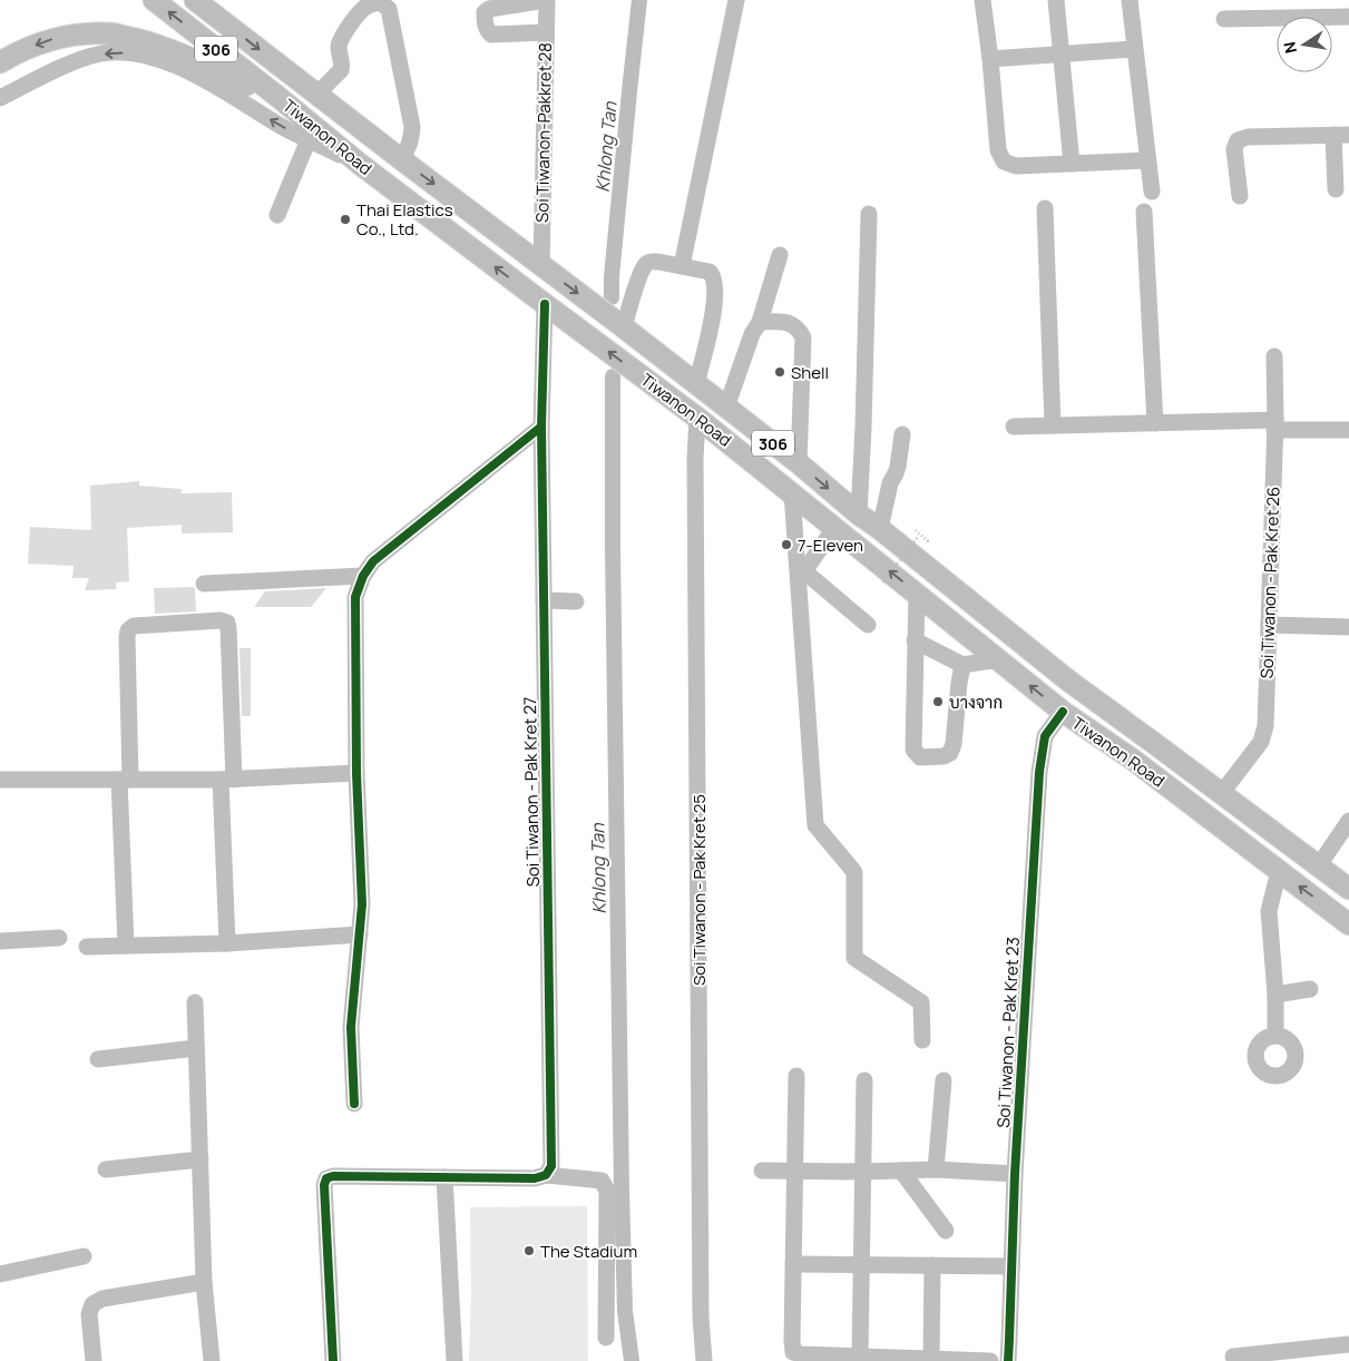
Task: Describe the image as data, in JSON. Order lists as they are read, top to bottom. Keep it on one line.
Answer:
{"streets":{"main road":["306","Tiwanon Road"],"street":["Soi Tiwanon-Pakkret 28","Soi Tiwanon - Pak Kret 26","Soi Tiwanon - Pak Kret 27","Soi Tiwanon - Pak Kret 25","Soi Tiwanon - Pak Kret 23"]},"crossings":[["Soi Tiwanon-Pakkret 28","Tiwanon Road"],["Tiwanon Road","Soi Tiwanon - Pak Kret 26"],["Tiwanon Road","Soi Tiwanon - Pak Kret 27"],["Tiwanon Road","Soi Tiwanon - Pak Kret 25"],["Tiwanon Road","Soi Tiwanon - Pak Kret 23"]],"water":["Khlong Tan"],"places":["Thai Elastics Co., Ltd.","Shell","7-Eleven","บางจาก","The Stadium"],"north":"left"}
